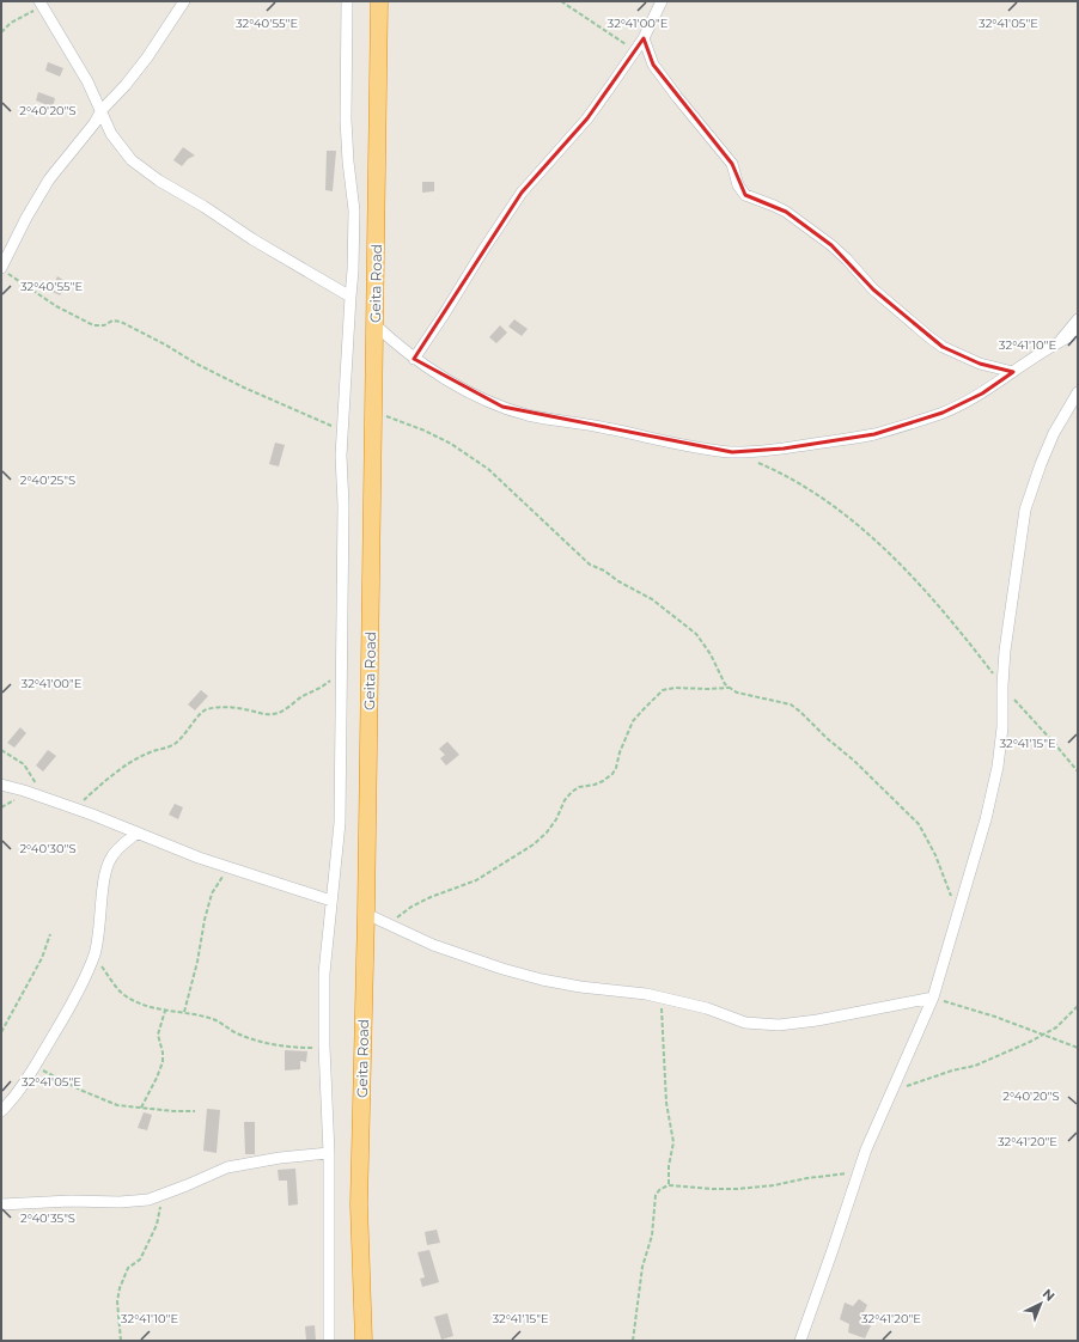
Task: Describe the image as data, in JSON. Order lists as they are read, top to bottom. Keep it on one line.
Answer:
{"streets":{"highway":["Geita Road"]},"north":"top right","coordinates":["32°41'00\"E","32°41'05\"E","32°40'55\"E","2°40'20\"S","32°41'10\"E","2°40'25\"S","32°41'15\"E","2°40'30\"S","32°41'20\"E","2°40'35\"S"]}
